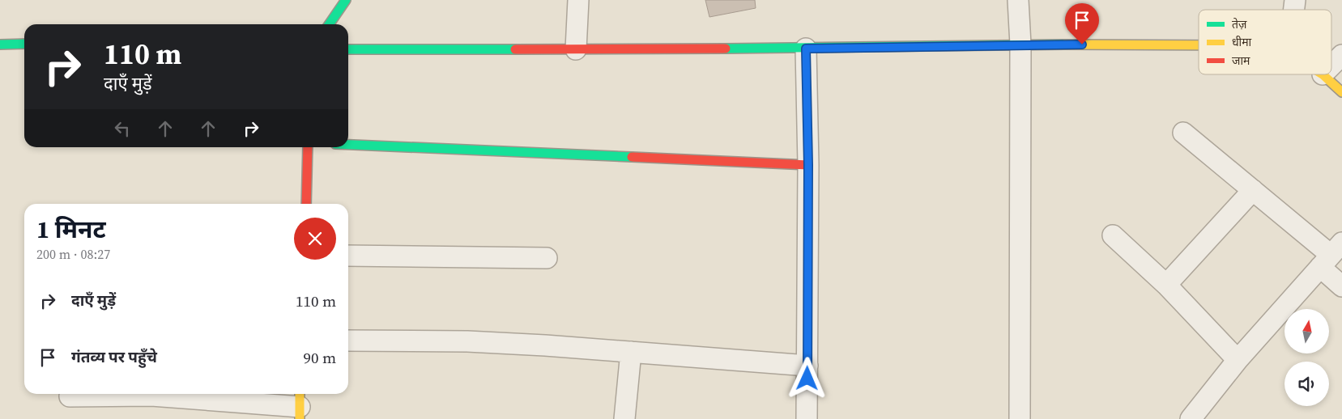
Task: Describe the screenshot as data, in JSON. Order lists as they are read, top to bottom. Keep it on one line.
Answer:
{"legend":["तेज़","धीमा","जाम"],"north":"top","page":{"turn":["110 m","दाएँ मुड़ें"],"heading":["1 मिनट","200 m · 08:27"],"list":[{"name":"दाएँ मुड़ें","value":"110 m"},{"name":"गंतव्य पर पहुँचे","value":"90 m"}]}}
